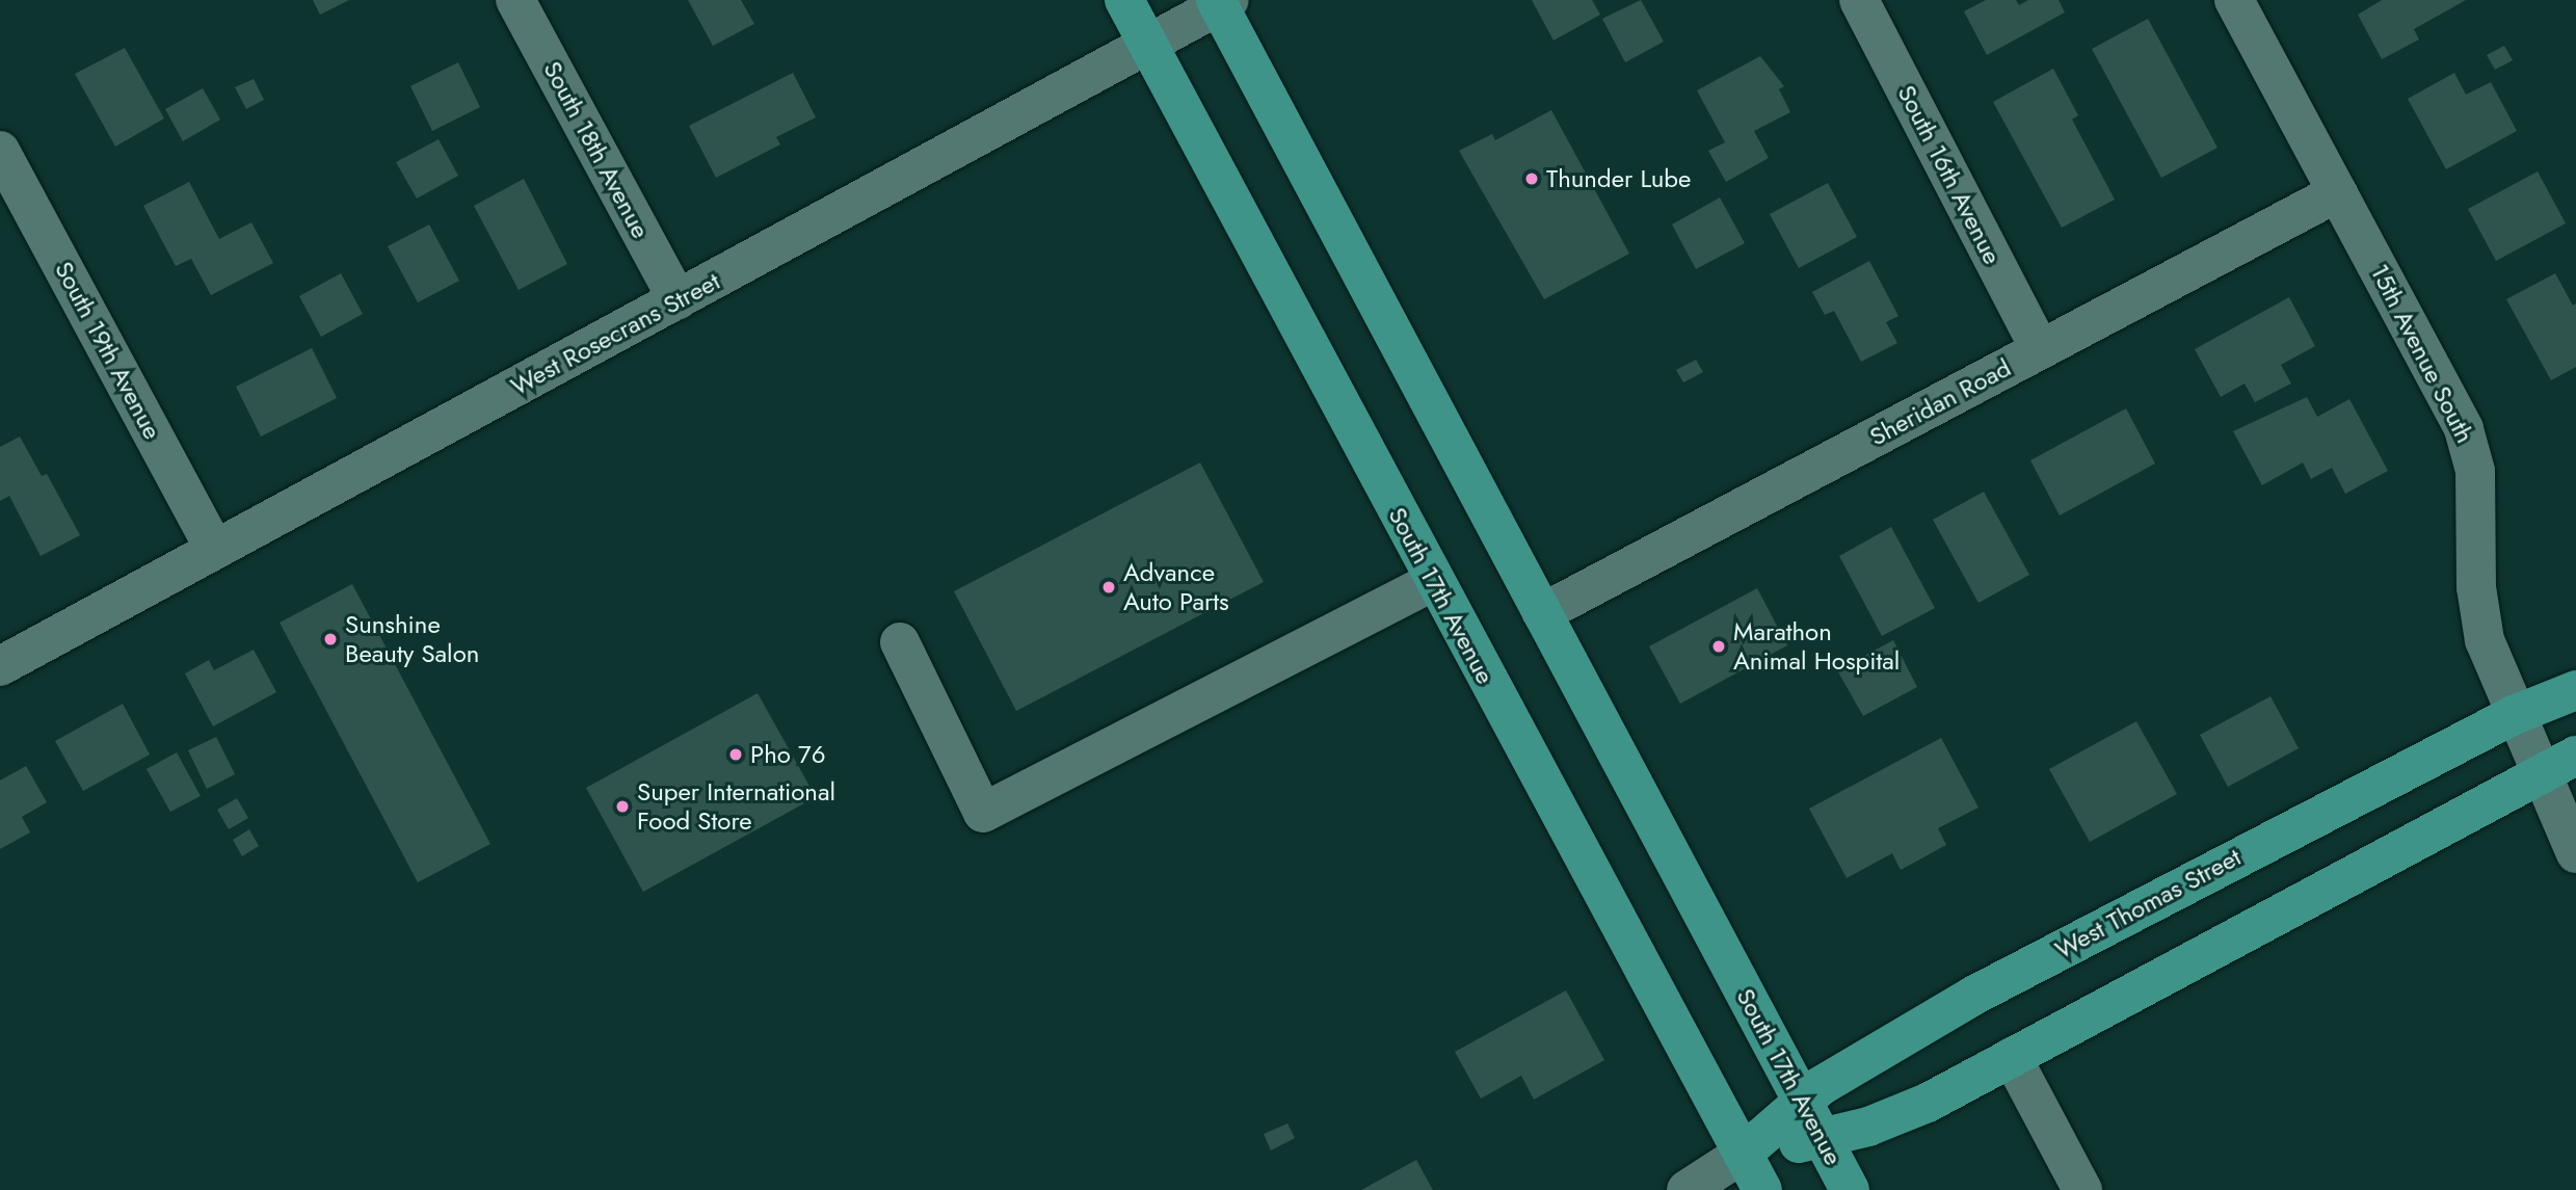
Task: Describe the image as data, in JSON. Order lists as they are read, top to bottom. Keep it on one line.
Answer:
{"streets":{"main road":["South 17th Avenue","West Thomas Street"],"street":["South 18th Avenue","South 16th Avenue","West Rosecrans Street","South 19th Avenue","15th Avenue South","Sheridan Road"]},"crossings":[["South 18th Avenue","West Rosecrans Street"],["South 16th Avenue","Sheridan Road"],["West Rosecrans Street","South 19th Avenue"],["West Rosecrans Street","South 17th Avenue"],["15th Avenue South","Sheridan Road"],["15th Avenue South","West Thomas Street"],["Sheridan Road","South 17th Avenue"],["South 17th Avenue","West Thomas Street"]],"places":["Thunder Lube","Advance Auto Parts","Sunshine Beauty Salon","Marathon Animal Hospital","Pho 76","Super International Food Store"]}
